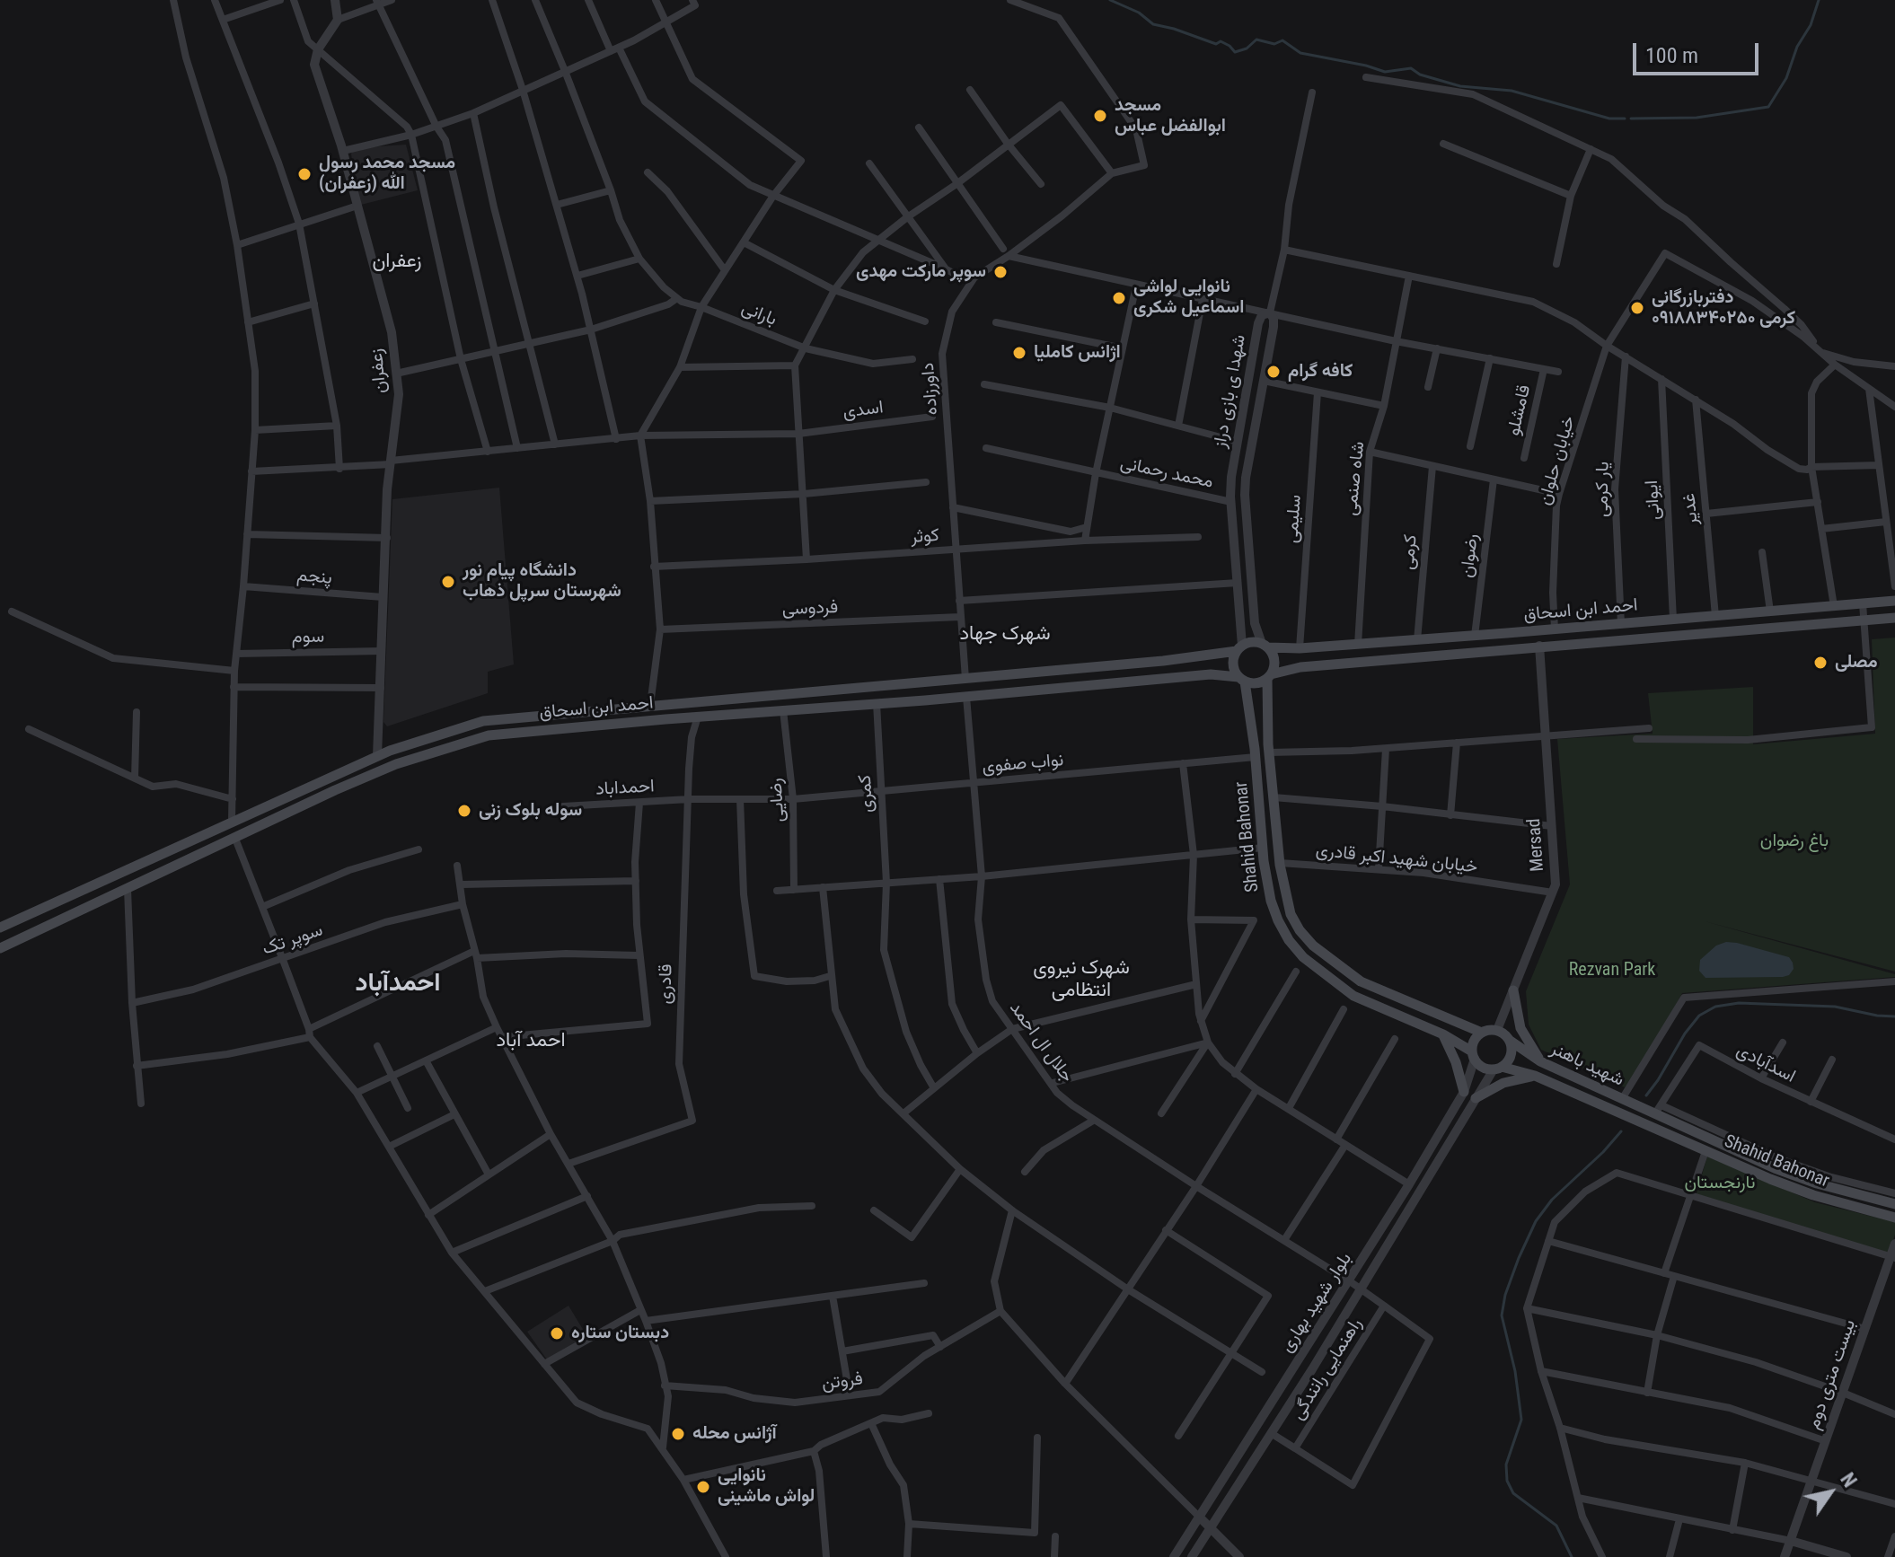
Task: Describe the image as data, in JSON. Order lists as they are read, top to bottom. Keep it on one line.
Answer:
{"streets":{"main road":["احمد ابن اسحاق","Shahid Bahonar","شهید باهنر"],"street":["بارانی","زعفران","داورزاده","شهدا ی بازی دراز","اسدی","قامشلو","خیابان حلوان","محمد رحمانی","شاه صنمی","یار کرمی","ایوانی","غدیر","سلیمی","کوثر","کرمی","رضوان","پنجم","فردوسی","سوم","نواب صفوی","احمداباد","کمری","رضایی","Mersad","خیابان شهید اکبر قادری","سوپر تک","قادری","جلال ال احمد","اسدآبادی","بلوار شهید بهاری","راهنمایی رانندگی","بیست متری دوم","فروتن"]},"crossings":[["زعفران","اسدی"],["زعفران","پنجم"],["زعفران","احمد ابن اسحاق"],["زعفران","سوم"],["داورزاده","کوثر"],["داورزاده","فردوسی"],["داورزاده","احمد ابن اسحاق"],["شهدا ی بازی دراز","محمد رحمانی"],["شهدا ی بازی دراز","احمد ابن اسحاق"],["شهدا ی بازی دراز","Shahid Bahonar"],["خیابان حلوان","احمد ابن اسحاق"],["شاه صنمی","احمد ابن اسحاق"],["یار کرمی","احمد ابن اسحاق"],["ایوانی","احمد ابن اسحاق"],["غدیر","احمد ابن اسحاق"],["سلیمی","احمد ابن اسحاق"],["کرمی","احمد ابن اسحاق"],["رضوان","احمد ابن اسحاق"],["احمد ابن اسحاق","کمری"],["احمد ابن اسحاق","رضایی"],["احمد ابن اسحاق","Shahid Bahonar"],["احمد ابن اسحاق","Mersad"],["احمد ابن اسحاق","قادری"],["احمد ابن اسحاق","جلال ال احمد"],["نواب صفوی","احمداباد"],["نواب صفوی","کمری"],["نواب صفوی","رضایی"],["نواب صفوی","Shahid Bahonar"],["نواب صفوی","جلال ال احمد"],["احمداباد","قادری"],["Shahid Bahonar","Mersad"],["Shahid Bahonar","خیابان شهید اکبر قادری"],["Shahid Bahonar","اسدآبادی"],["Shahid Bahonar","شهید باهنر"],["Shahid Bahonar","بلوار شهید بهاری"],["Mersad","خیابان شهید اکبر قادری"],["Mersad","شهید باهنر"],["Mersad","بلوار شهید بهاری"],["جلال ال احمد","بلوار شهید بهاری"],["جلال ال احمد","راهنمایی رانندگی"],["اسدآبادی","شهید باهنر"],["شهید باهنر","بلوار شهید بهاری"],["بلوار شهید بهاری","راهنمایی رانندگی"]],"districts":["زعفران","شهرک جهاد","شهرک نیروی انتظامی","احمدآباد","احمد آباد"],"parks":["باغ رضوان","Rezvan Park","نارنجستان"],"places":["مسجد ابوالفضل عباس","مسجد محمد رسول الله (زعفران)","سوپر مارکت مهدی","نانوایی لواشی اسماعیل شکری","دفتربازرگانی کرمی ۰۹۱۸۸۳۴۰۲۵۰","اژانس کاملیا","کافه گرام","دانشگاه پیام نور شهرستان سرپل ذهاب","مصلی","سوله بلوک زنی","دبستان ستاره","آژانس محله","نانوایی لواش ماشینی"],"scale_bar":"100 m","north":"top right"}
